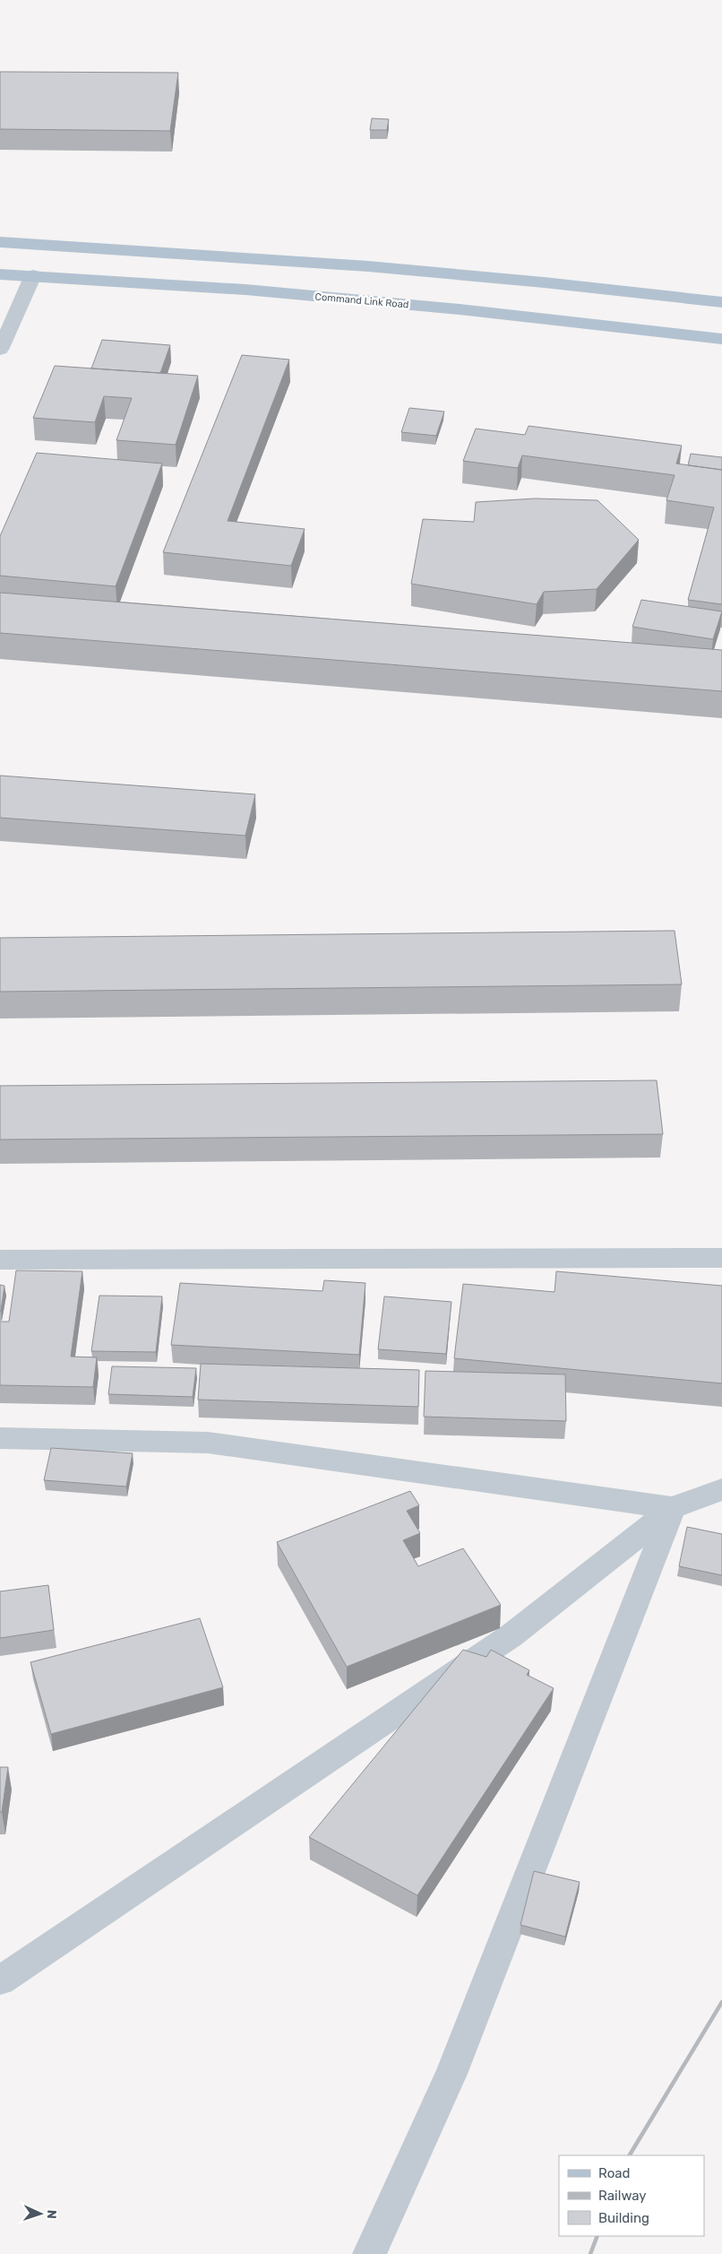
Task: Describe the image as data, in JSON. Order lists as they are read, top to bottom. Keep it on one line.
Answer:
{"streets":{"main road":["Command Link Road"]},"legend":["Road","Railway","Building"],"north":"right"}
